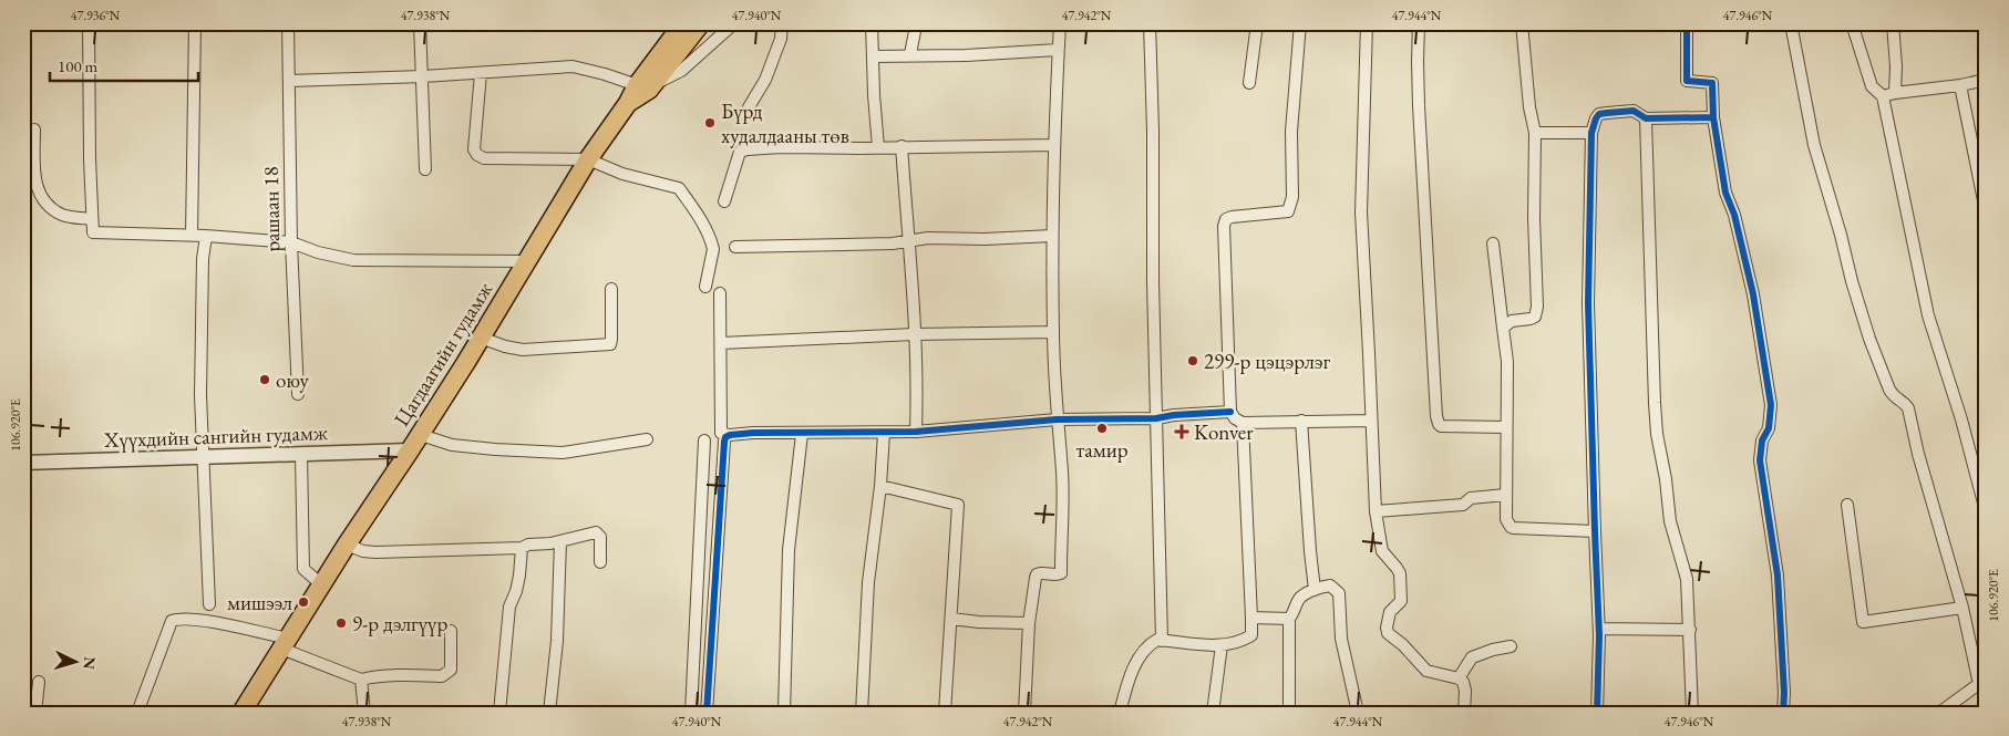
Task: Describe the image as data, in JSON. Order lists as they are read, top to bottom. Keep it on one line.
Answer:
{"streets":{"main road":["Цагдаагийн гудамж"],"street":["рашаан 18","Хүүхдийн сангийн гудамж"]},"crossings":[["Цагдаагийн гудамж","Хүүхдийн сангийн гудамж"]],"places":{"other":["Бүрд худалдааны төв","299-р цэцэрлэг","оюу","тамир","мишээл","9-р дэлгүүр"],"health":["Konver"]},"scale_bar":"100 m","north":"right","coordinates":["47.936°N","47.938°N","47.940°N","47.942°N","47.944°N","47.946°N","106.920°E"]}
